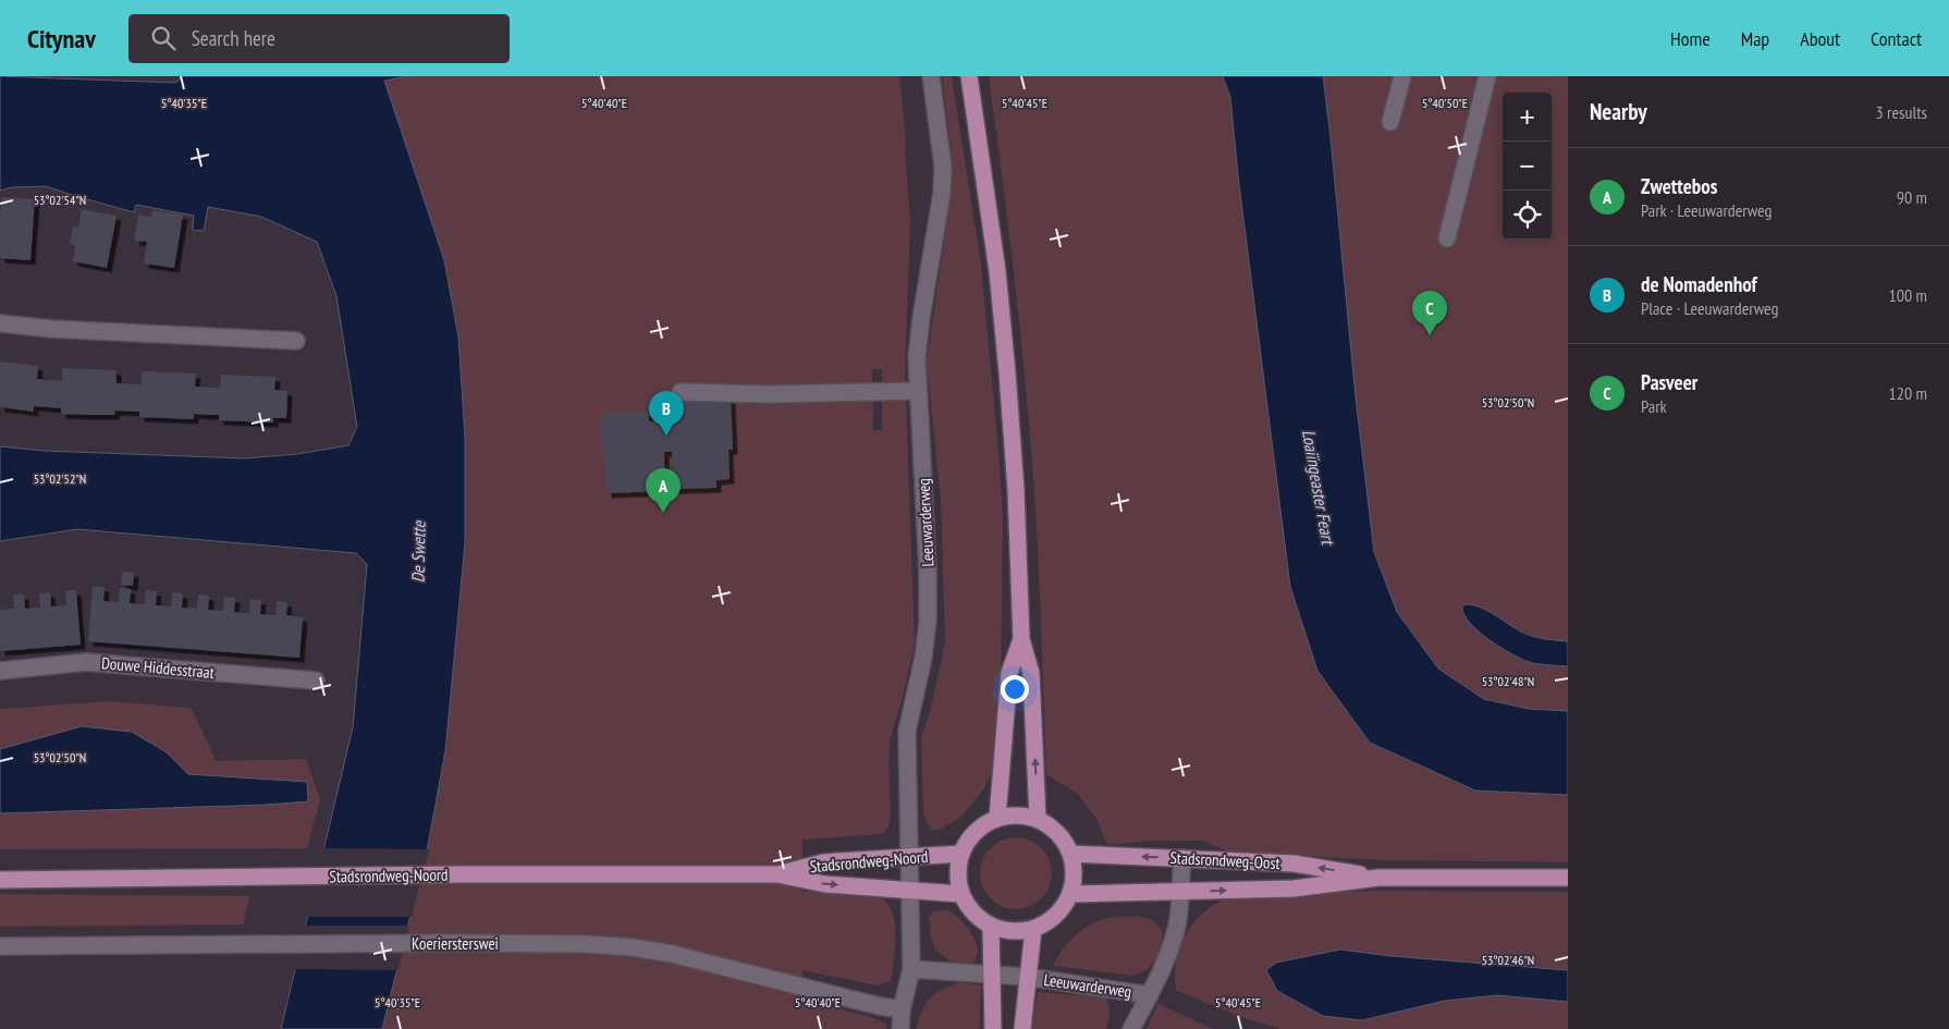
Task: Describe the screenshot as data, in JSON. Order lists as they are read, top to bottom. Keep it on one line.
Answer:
{"streets":{"main road":["Leeuwarderweg","Stadsrondweg-Oost","Stadsrondweg-Noord"],"street":["Douwe Hiddesstraat","Koeriersterswei"]},"crossings":[["Leeuwarderweg","Stadsrondweg-Oost"],["Leeuwarderweg","Stadsrondweg-Noord"],["Leeuwarderweg","Koeriersterswei"],["Stadsrondweg-Oost","Stadsrondweg-Noord"]],"water":["Loaiïngeaster Feart","De Swette"],"page":{"header":"Citynav","search":"Search here","nav":["Home","Map","About","Contact"],"heading":["Nearby","3 results"],"map_buttons":["+","−"],"list":[{"mark":"A","name":"Zwettebos","note":"Park · Leeuwarderweg","value":"90 m"},{"mark":"B","name":"de Nomadenhof","note":"Place · Leeuwarderweg","value":"100 m"},{"mark":"C","name":"Pasveer","note":"Park","value":"120 m"}],"pins":["C","B","A"]},"coordinates":["5°40'35\"E","5°40'40\"E","5°40'45\"E","5°40'50\"E","53°02'54\"N","53°02'50\"N","53°02'52\"N","53°02'48\"N","53°02'46\"N"]}
